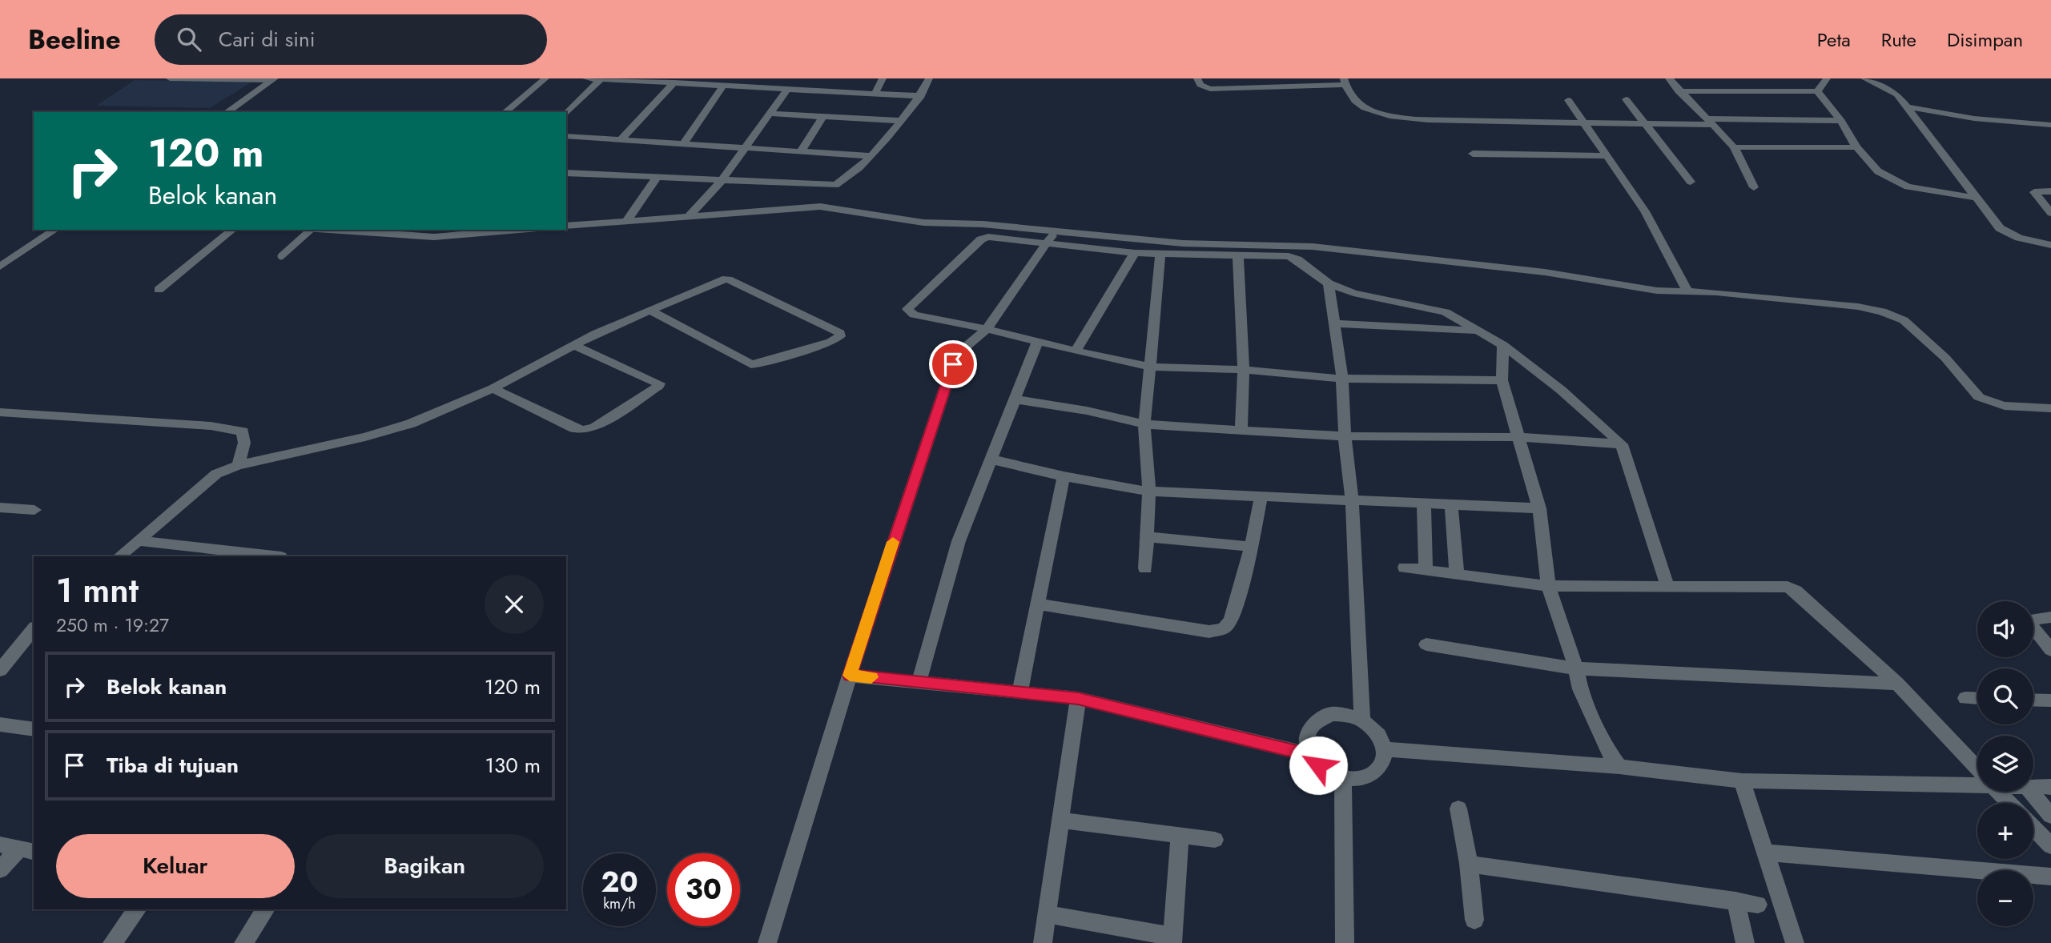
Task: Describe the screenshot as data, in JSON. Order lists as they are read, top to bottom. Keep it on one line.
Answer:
{"page":{"header":"Beeline","search":"Cari di sini","nav":["Peta","Rute","Disimpan"],"turn":["120 m","Belok kanan"],"heading":["1 mnt","250 m · 19:27"],"map_buttons":["+","−"],"list":[{"name":"Belok kanan","value":"120 m"},{"name":"Tiba di tujuan","value":"130 m"}],"buttons":["Keluar","Bagikan"],"speed":"20 km/h","limit":"30"}}
